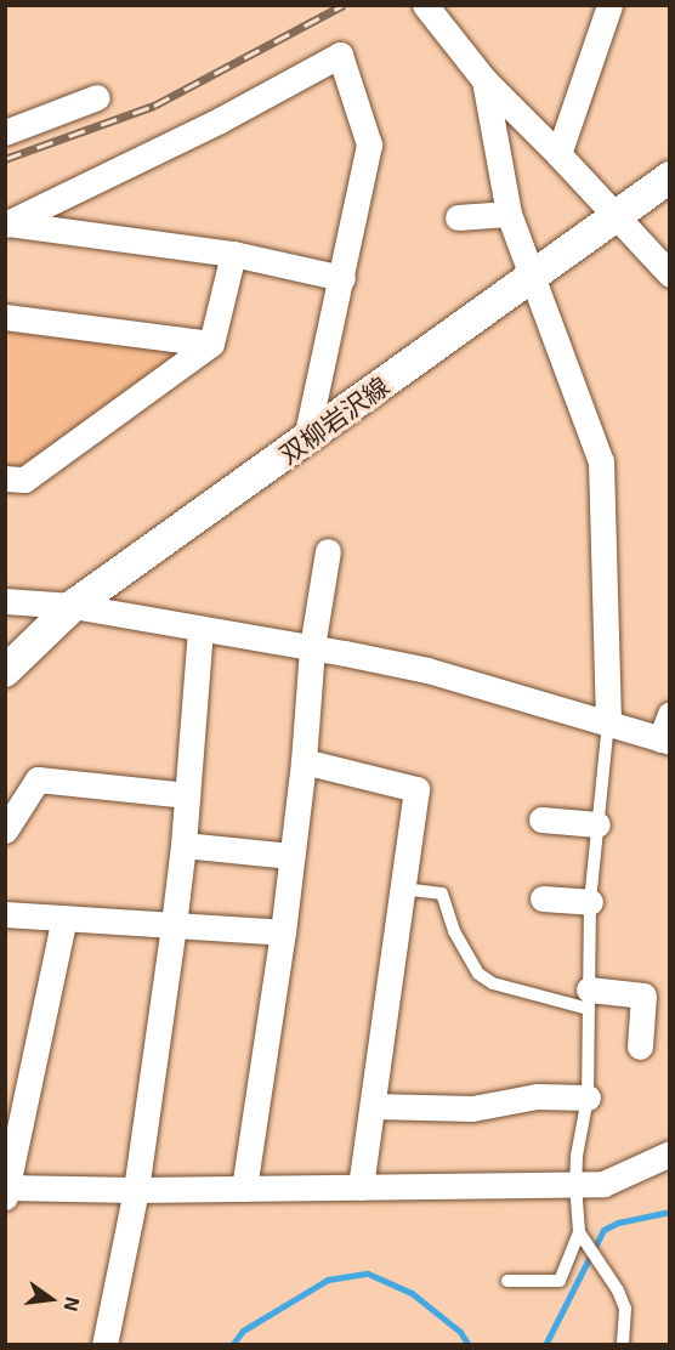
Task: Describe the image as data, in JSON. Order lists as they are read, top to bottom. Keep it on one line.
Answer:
{"streets":{"street":["双柳岩沢線"]},"north":"right"}
